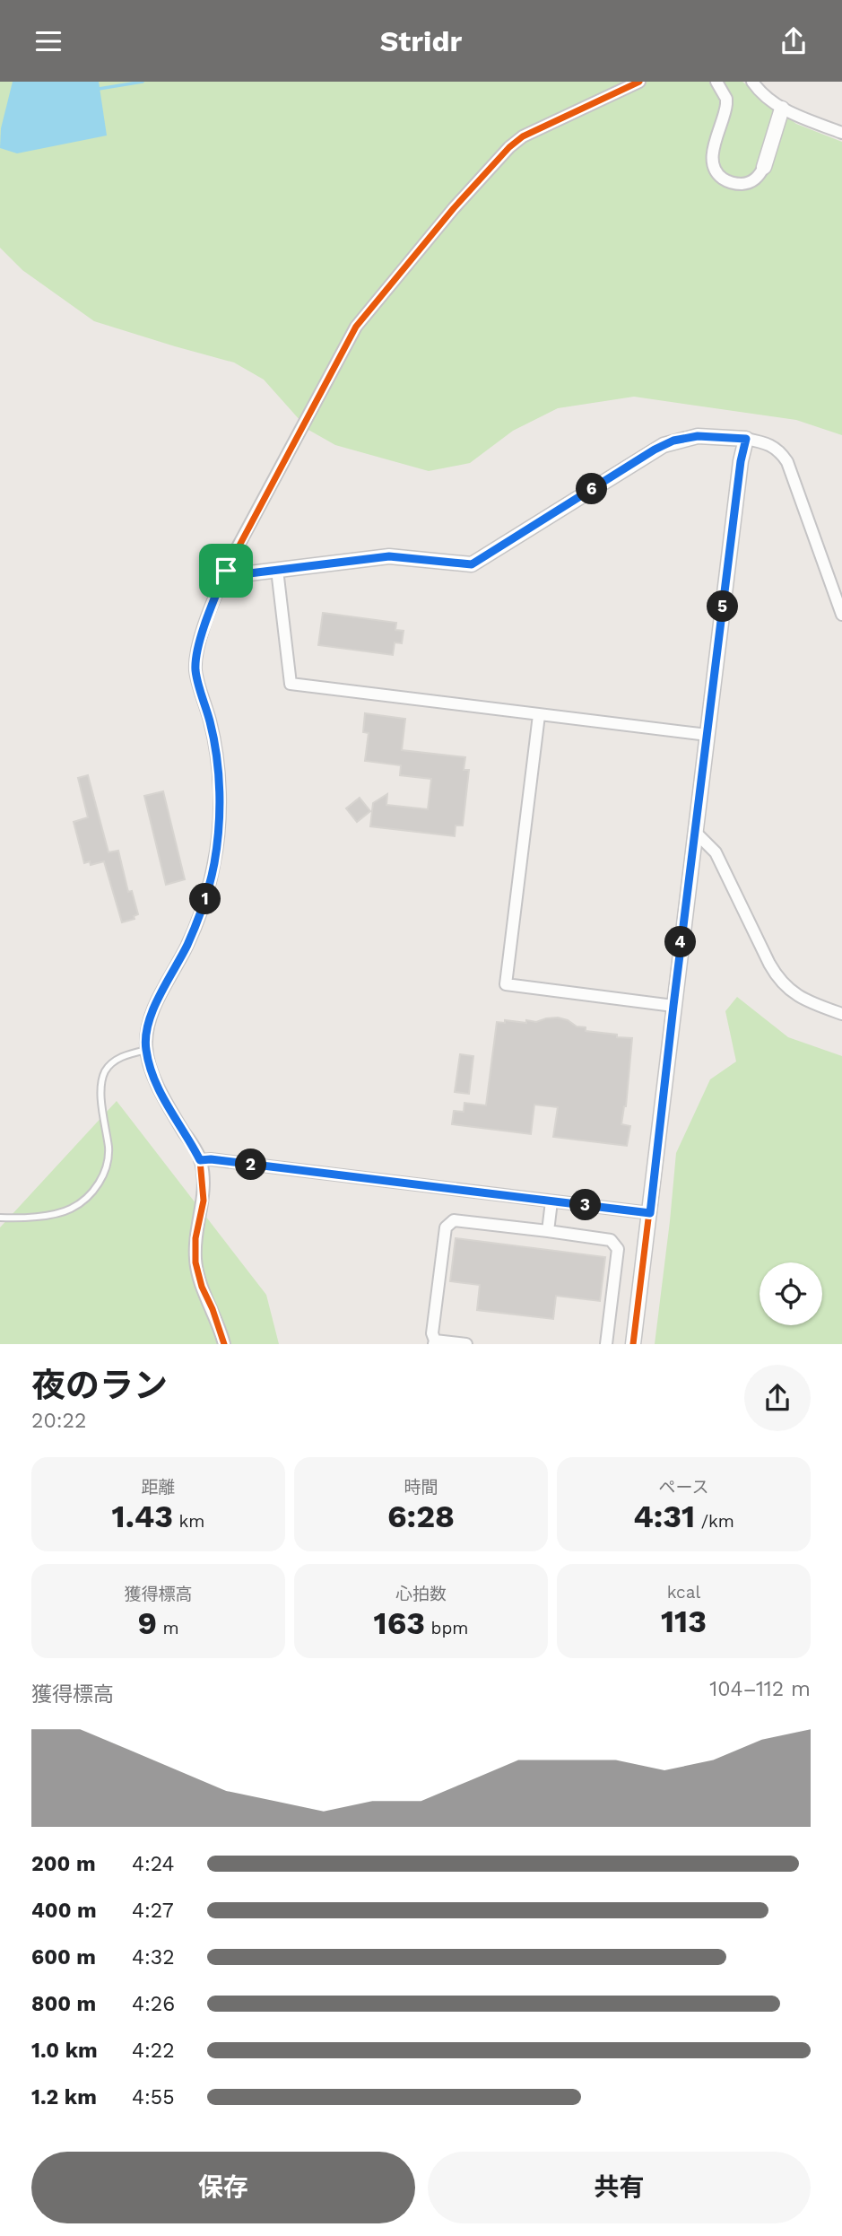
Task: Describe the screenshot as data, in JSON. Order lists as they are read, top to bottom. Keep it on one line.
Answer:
{"page":{"header":"Stridr","pins":["6","5","1","4","2","3"],"heading":["夜のラン","20:22"],"stats":[["距離","1.43 km"],["時間","6:28"],["ペース","4:31 /km"],["獲得標高","9 m"],["心拍数","163 bpm"],["kcal","113"]],"chart":["獲得標高","104–112 m"],"list":[{"name":"200 m","note":"4:24"},{"name":"400 m","note":"4:27"},{"name":"600 m","note":"4:32"},{"name":"800 m","note":"4:26"},{"name":"1.0 km","note":"4:22"},{"name":"1.2 km","note":"4:55"}],"buttons":["保存","共有"]}}
